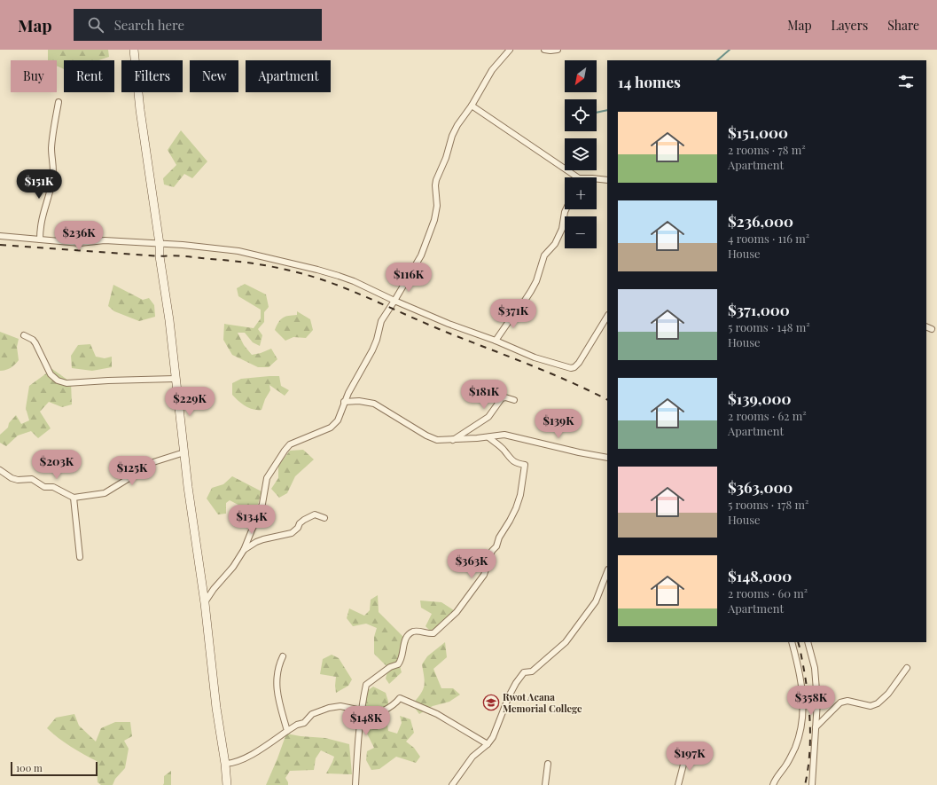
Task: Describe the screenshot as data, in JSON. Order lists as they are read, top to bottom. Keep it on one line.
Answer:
{"places":{"school or university":["Rwot Acana Memorial College"]},"scale_bar":"100 m","north":"bottom left","page":{"header":"Map","search":"Search here","nav":["Map","Layers","Share"],"map_buttons":["+","−"],"chip":["Buy","Rent","Filters","New","Apartment"],"heading":"14 homes","list":[{"name":"$151,000","note":"2 rooms · 78 m² · Apartment"},{"name":"$236,000","note":"4 rooms · 116 m² · House"},{"name":"$371,000","note":"5 rooms · 148 m² · House"},{"name":"$139,000","note":"2 rooms · 62 m² · Apartment"},{"name":"$363,000","note":"5 rooms · 178 m² · House"},{"name":"$148,000","note":"2 rooms · 60 m² · Apartment"}],"price":["$151K","$236K","$116K","$371K","$181K","$229K","$139K","$203K","$125K","$134K","$363K","$358K","$148K","$197K"],"scale":"100 m"}}
